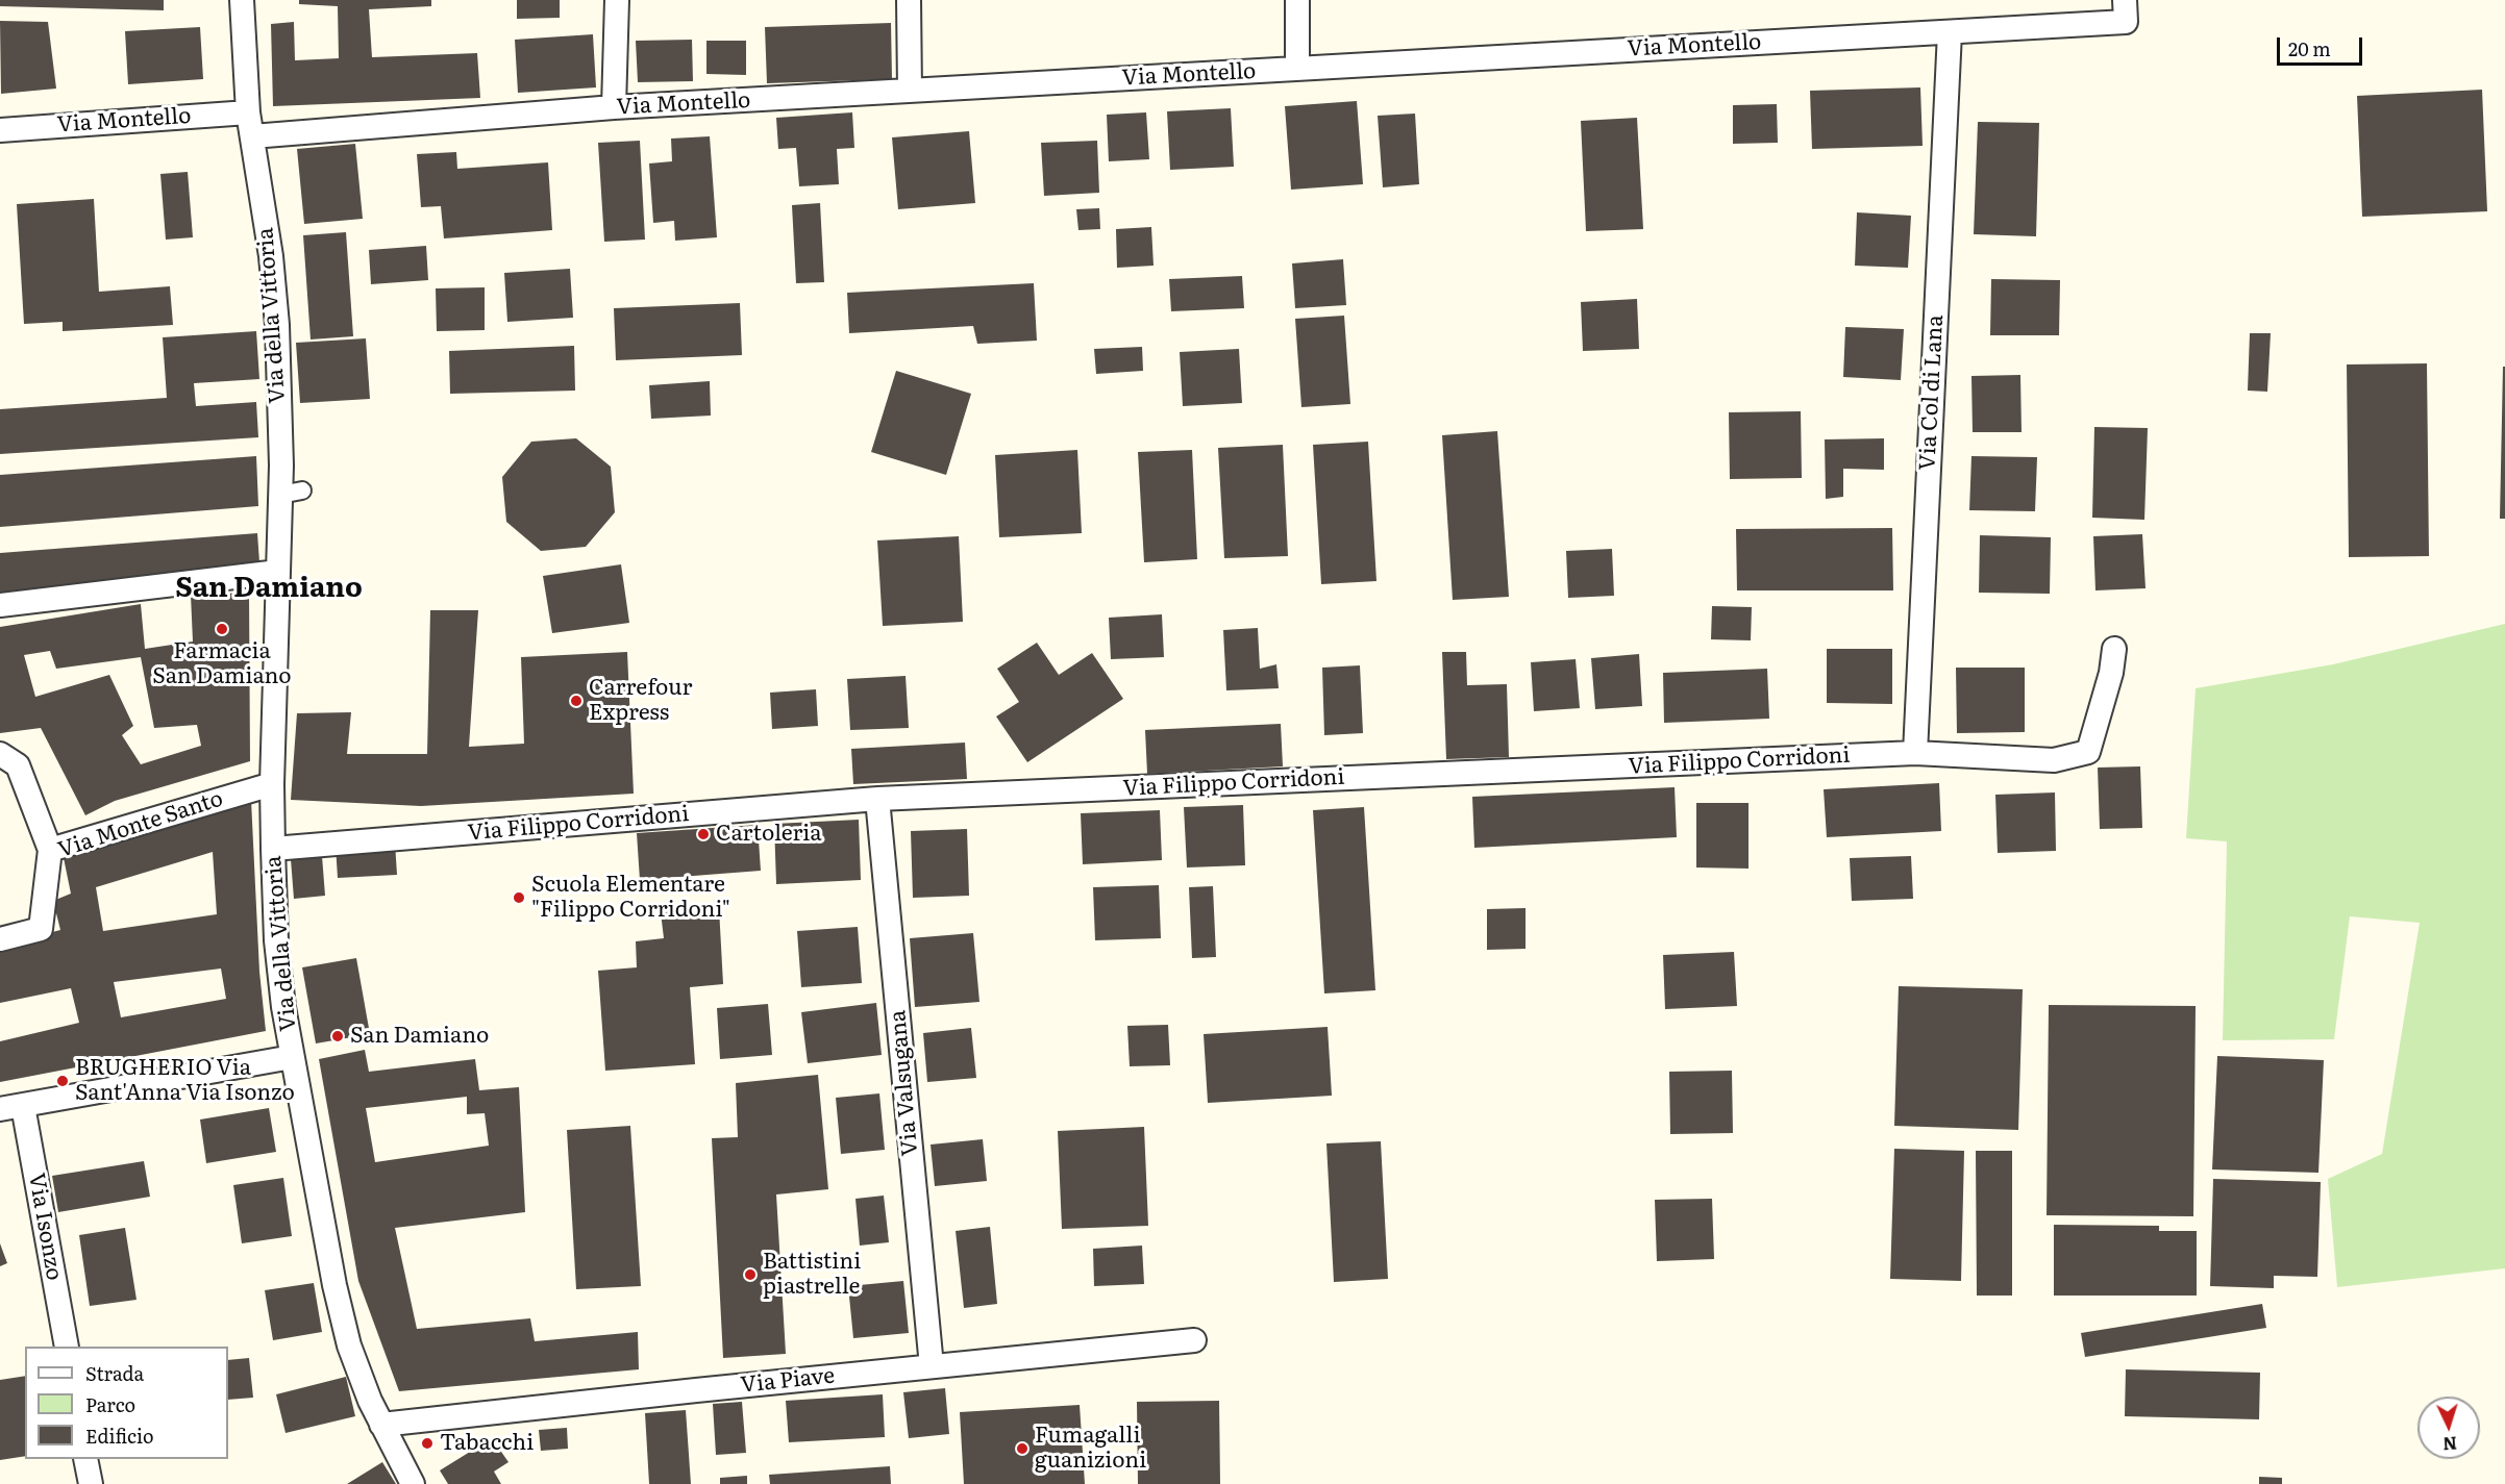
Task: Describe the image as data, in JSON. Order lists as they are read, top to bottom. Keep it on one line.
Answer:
{"streets":{"street":["Via Montello","Via della Vittoria","Via Col di Lana","Via Filippo Corridoni","Via Monte Santo","Via Valsugana","Via Isonzo","Via Piave"]},"crossings":[["Via Montello","Via della Vittoria"],["Via Montello","Via Col di Lana"],["Via della Vittoria","Via Filippo Corridoni"],["Via della Vittoria","Via Monte Santo"],["Via della Vittoria","Via Piave"],["Via Col di Lana","Via Filippo Corridoni"],["Via Filippo Corridoni","Via Valsugana"],["Via Valsugana","Via Piave"]],"districts":["San Damiano"],"places":["Farmacia San Damiano","Carrefour Express","Cartoleria","Scuola Elementare \"Filippo Corridoni\"","San Damiano","BRUGHERIO Via Sant'Anna Via Isonzo","Battistini piastrelle","Tabacchi","Fumagalli guanizioni"],"legend":["Strada","Parco","Edificio"],"scale_bar":"20 m","north":"bottom"}
